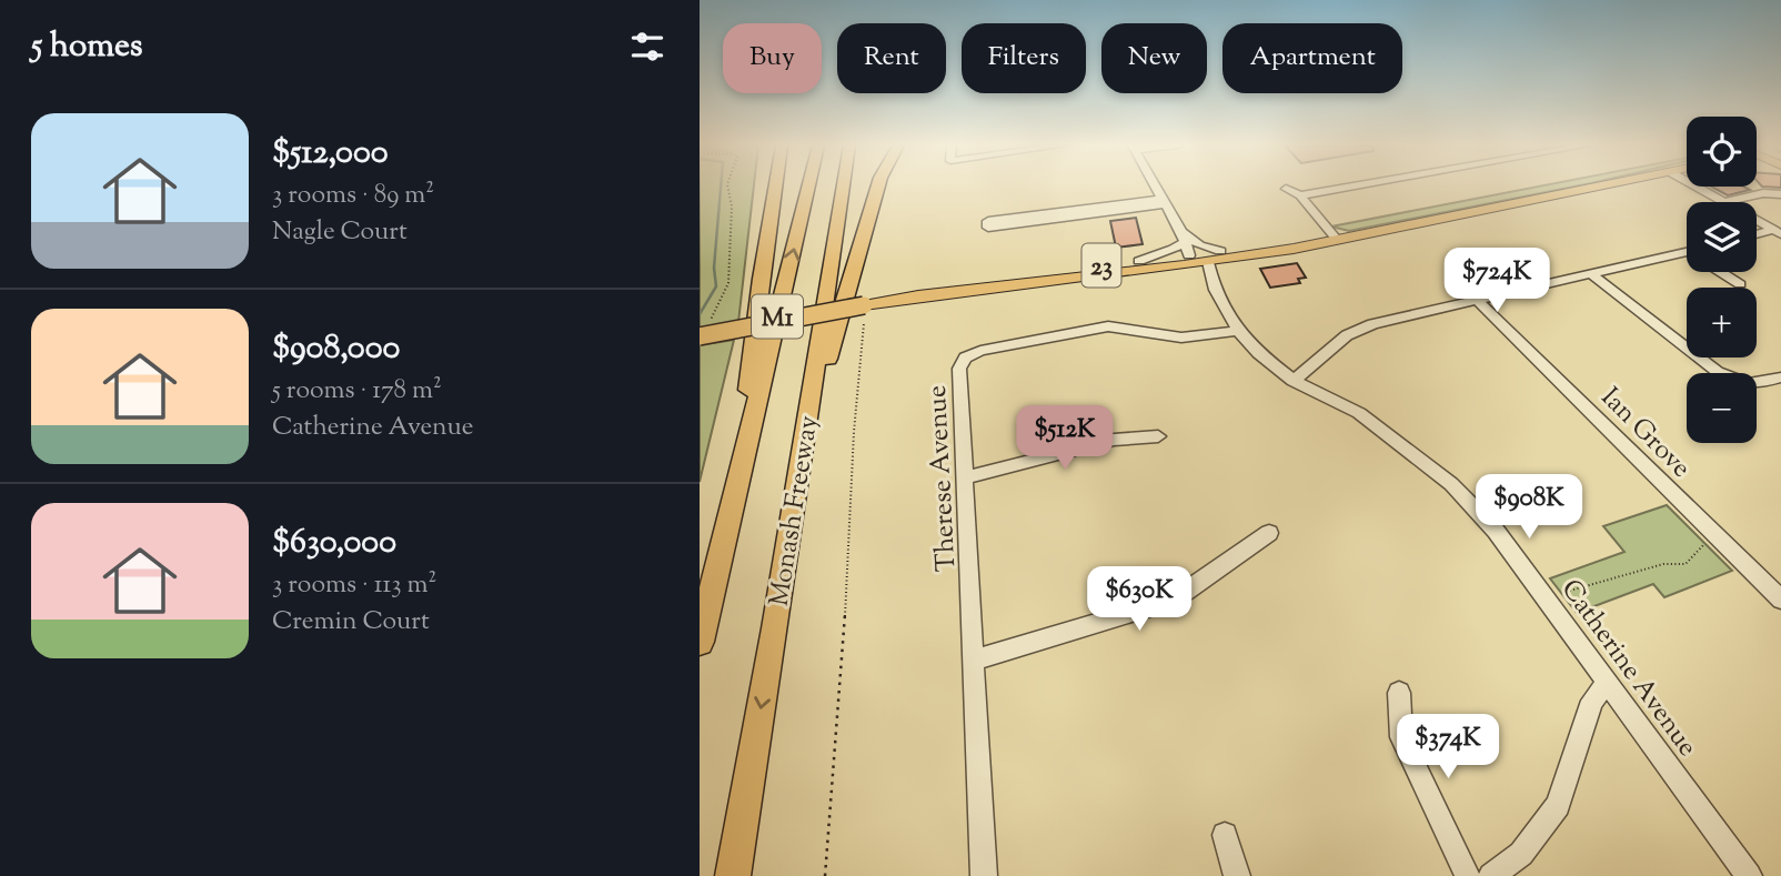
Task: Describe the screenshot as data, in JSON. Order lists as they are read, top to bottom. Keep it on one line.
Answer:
{"streets":{"highway":["M1","Monash Freeway"],"main road":["23"],"street":["Ian Grove","Therese Avenue","Catherine Avenue"]},"crossings":[["23","Catherine Avenue"],["Therese Avenue","Catherine Avenue"]],"page":{"heading":"5 homes","chip":["Buy","Rent","Filters","New","Apartment"],"list":[{"name":"$512,000","note":"3 rooms · 89 m² · Nagle Court"},{"name":"$908,000","note":"5 rooms · 178 m² · Catherine Avenue"},{"name":"$630,000","note":"3 rooms · 113 m² · Cremin Court"}],"map_buttons":["+","−"],"price":["$724K","$512K","$908K","$630K","$374K"]}}
